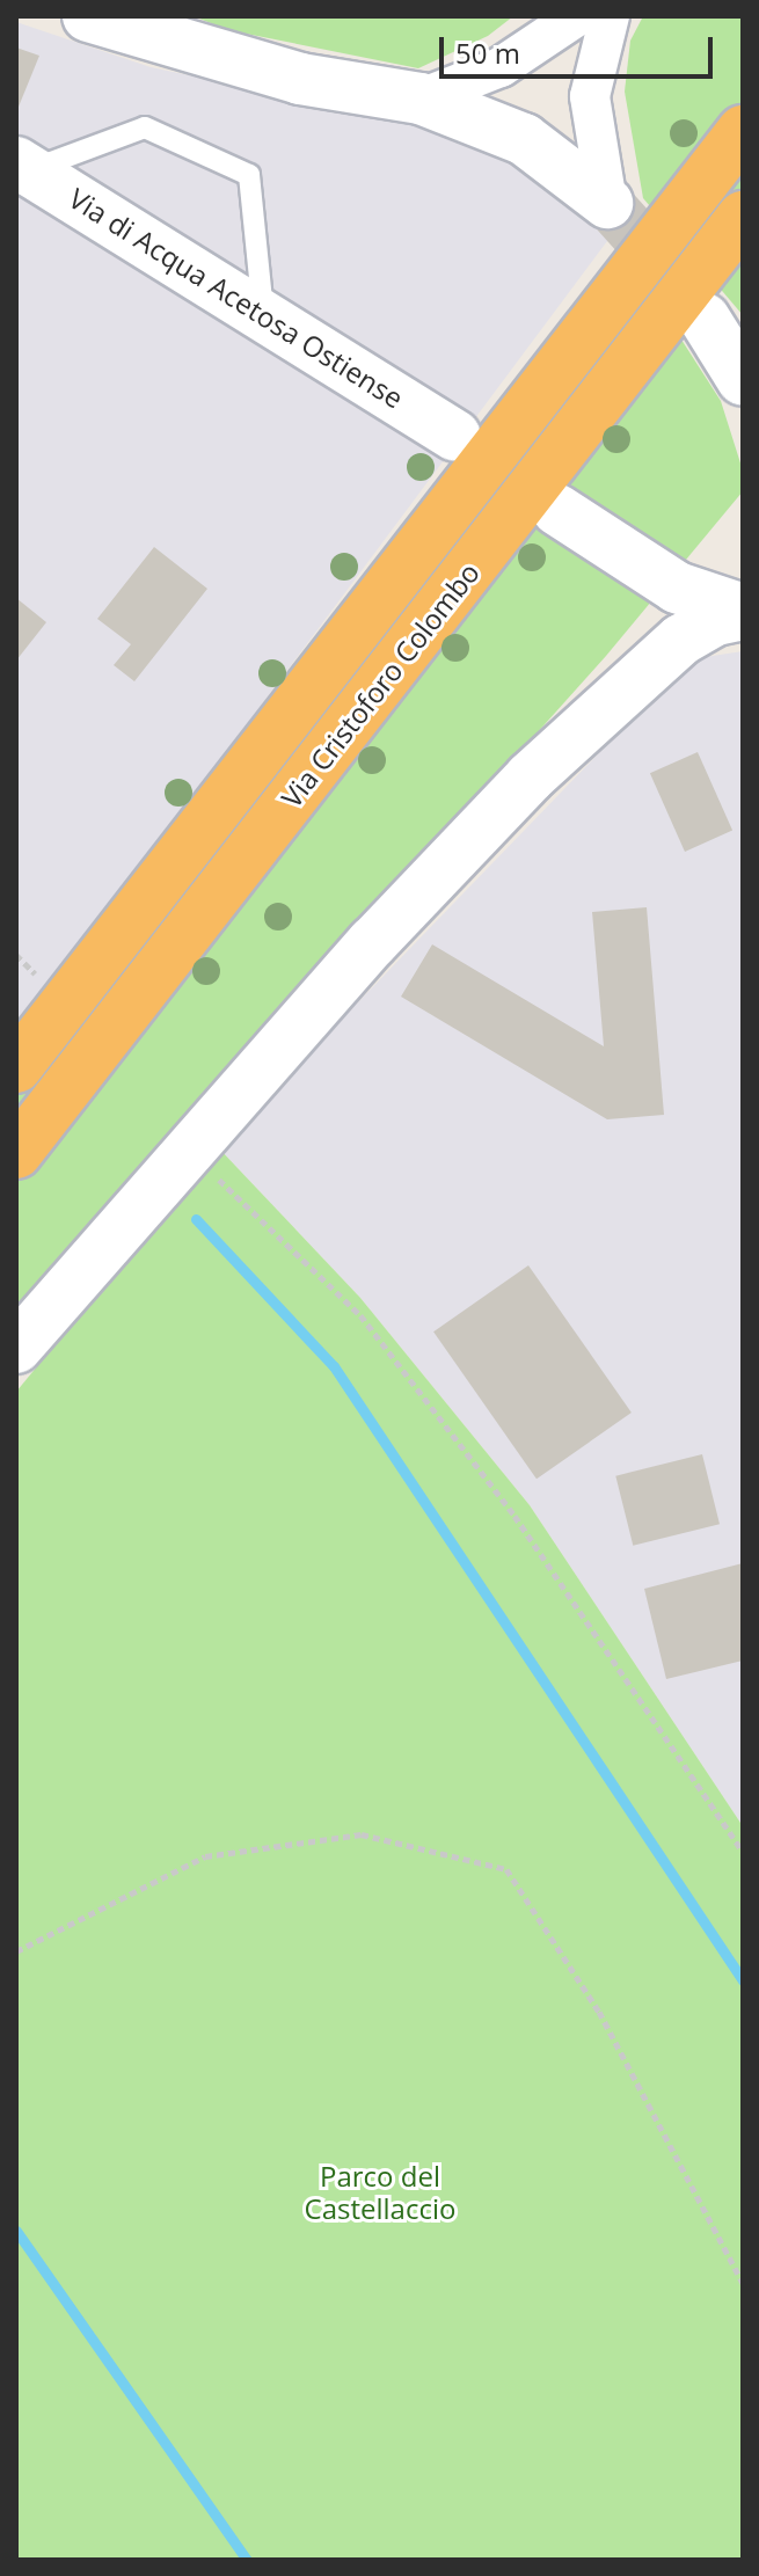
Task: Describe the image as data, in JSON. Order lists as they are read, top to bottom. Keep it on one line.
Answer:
{"streets":{"highway":["Via Cristoforo Colombo"],"main road":["Via di Acqua Acetosa Ostiense"]},"parks":["Parco del Castellaccio"],"scale_bar":"50 m"}
